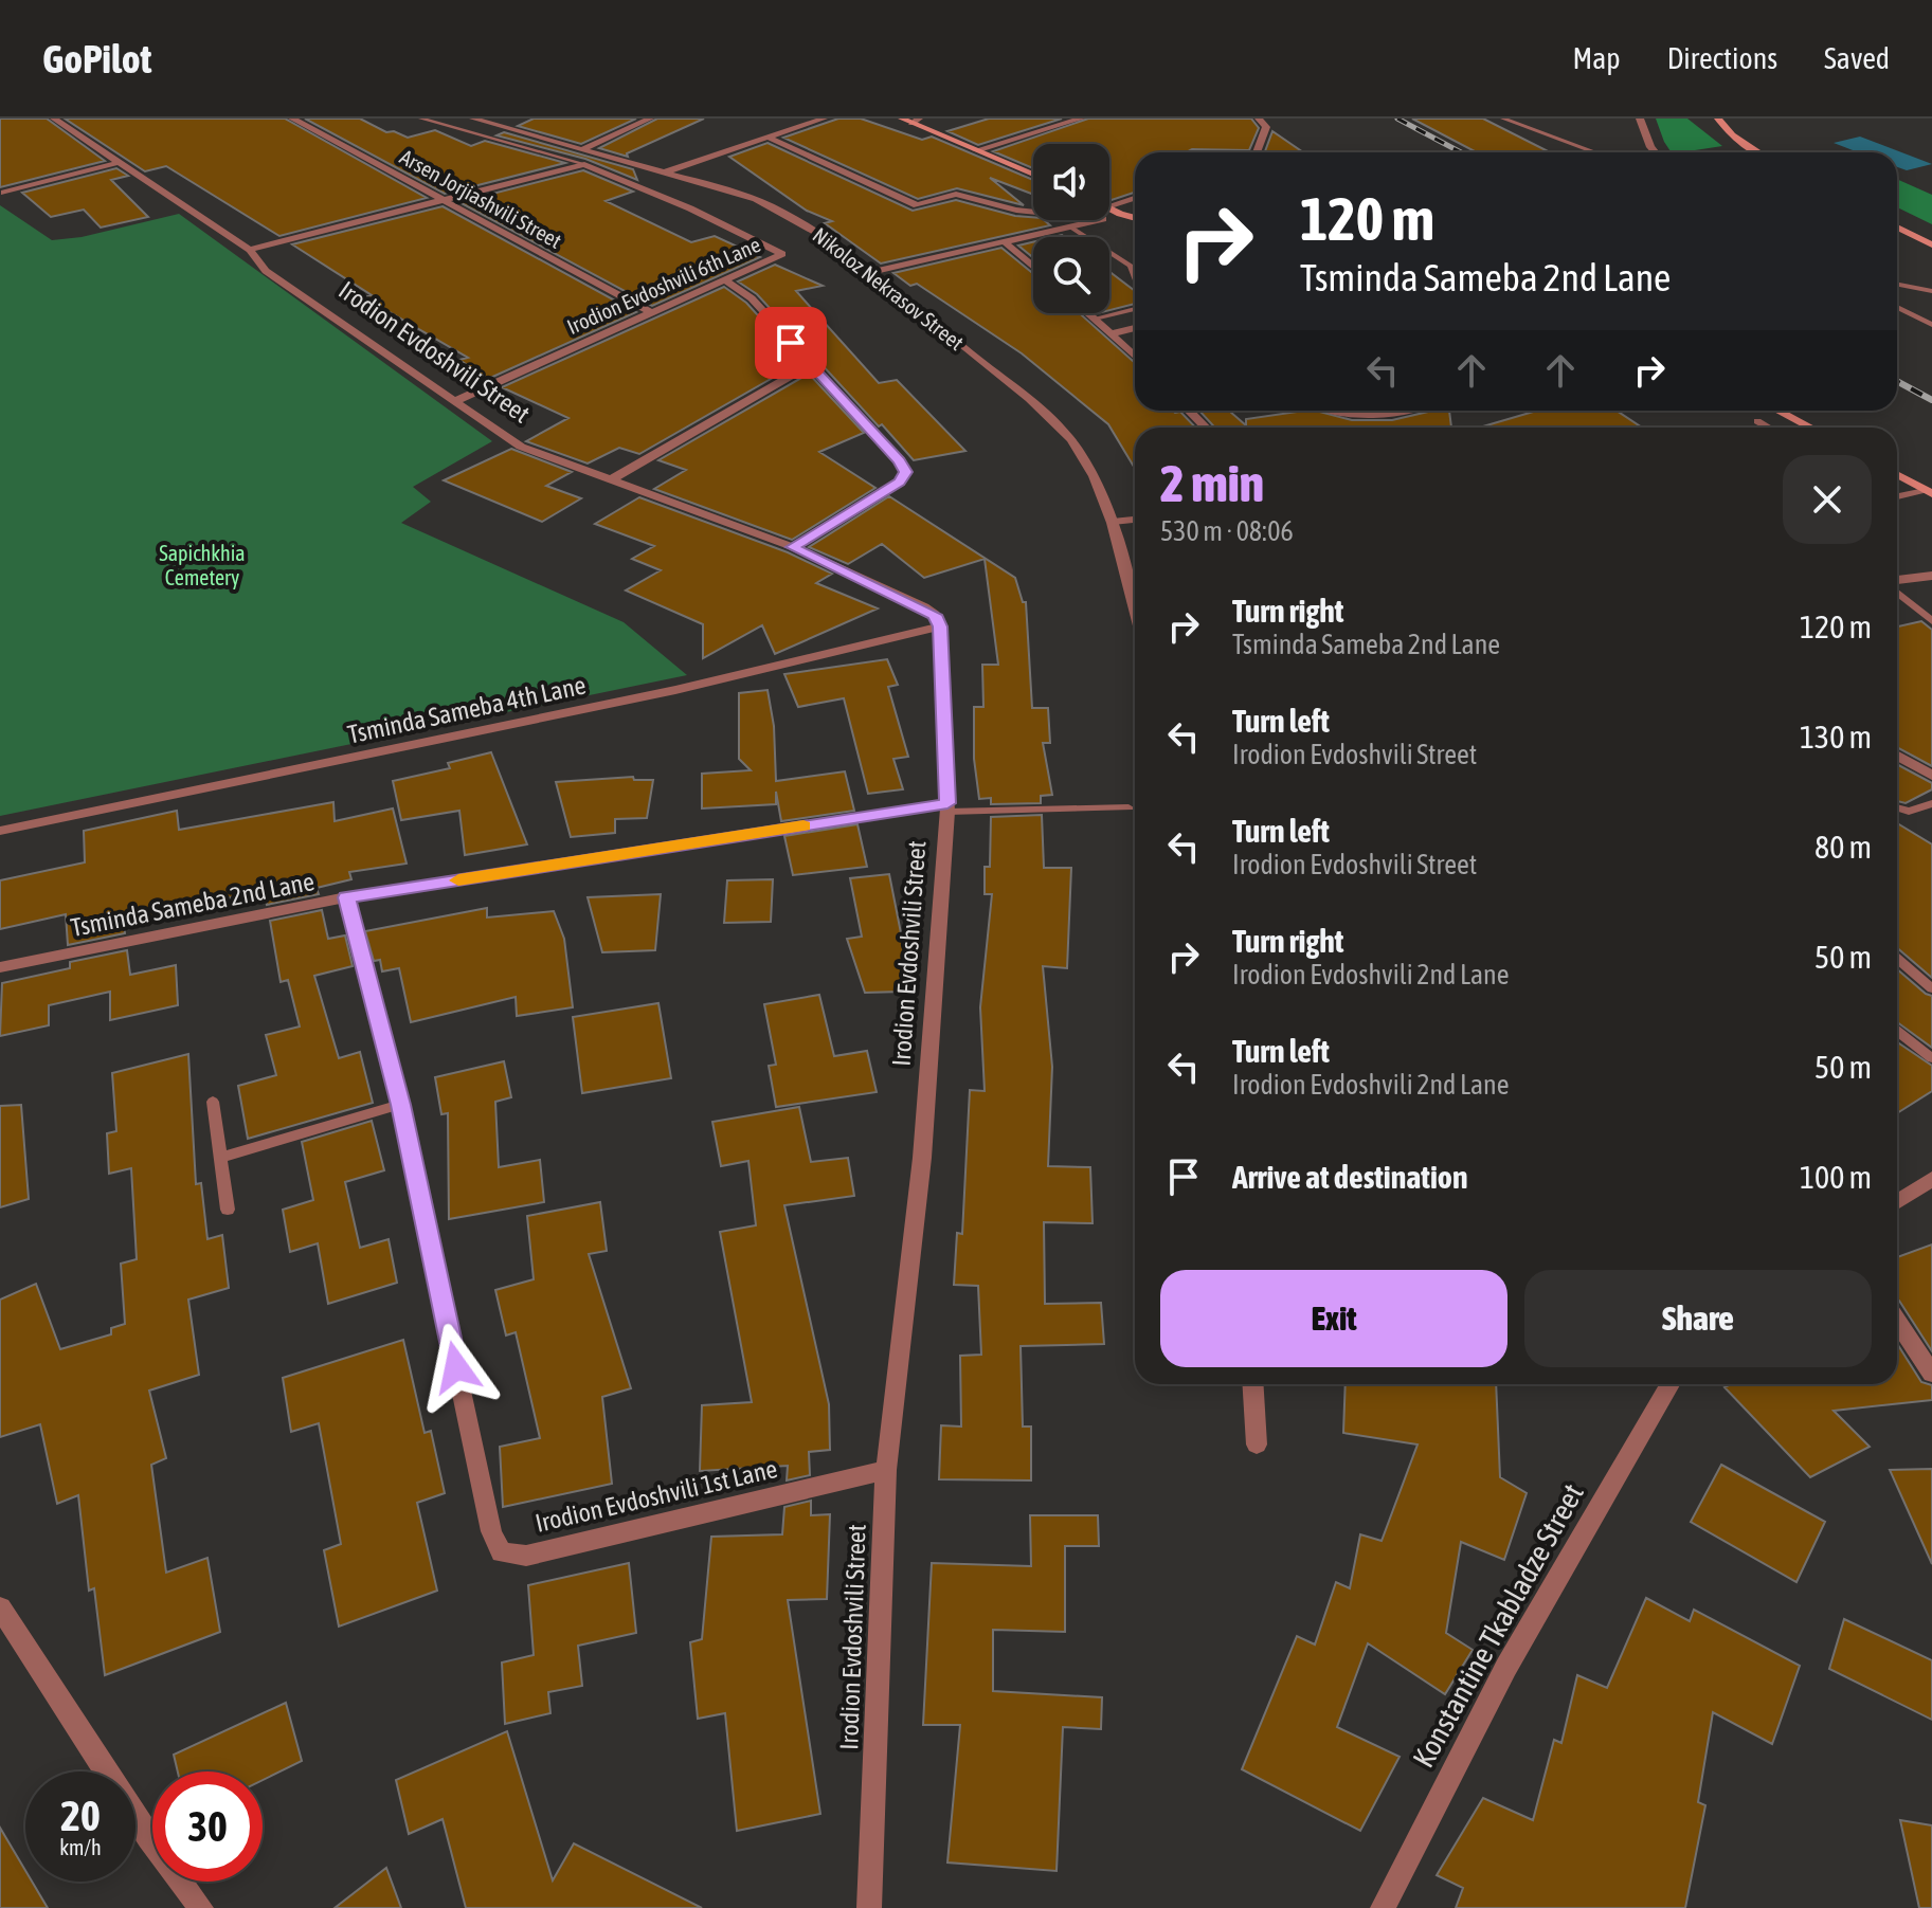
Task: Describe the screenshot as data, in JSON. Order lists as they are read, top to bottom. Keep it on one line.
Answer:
{"streets":{"street":["Arsen Jorjiashvili Street","Irodion Evdoshvili 6th Lane","Nikoloz Nekrasov Street","Irodion Evdoshvili Street","Tsminda Sameba 4th Lane","Tsminda Sameba 2nd Lane","Irodion Evdoshvili 1st Lane","Konstantine Tkabladze Street"]},"crossings":[["Arsen Jorjiashvili Street","Irodion Evdoshvili 6th Lane"],["Irodion Evdoshvili 6th Lane","Irodion Evdoshvili Street"],["Irodion Evdoshvili Street","Tsminda Sameba 4th Lane"],["Irodion Evdoshvili Street","Tsminda Sameba 2nd Lane"],["Irodion Evdoshvili Street","Irodion Evdoshvili 1st Lane"],["Tsminda Sameba 2nd Lane","Irodion Evdoshvili 1st Lane"]],"parks":["Sapichkhia Cemetery"],"page":{"header":"GoPilot","nav":["Map","Directions","Saved"],"turn":["120 m","Tsminda Sameba 2nd Lane"],"heading":["2 min","530 m · 08:06"],"list":[{"name":"Turn right","note":"Tsminda Sameba 2nd Lane","value":"120 m"},{"name":"Turn left","note":"Irodion Evdoshvili Street","value":"130 m"},{"name":"Turn left","note":"Irodion Evdoshvili Street","value":"80 m"},{"name":"Turn right","note":"Irodion Evdoshvili 2nd Lane","value":"50 m"},{"name":"Turn left","note":"Irodion Evdoshvili 2nd Lane","value":"50 m"},{"name":"Arrive at destination","value":"100 m"}],"buttons":["Exit","Share"],"speed":"20 km/h","limit":"30"}}
